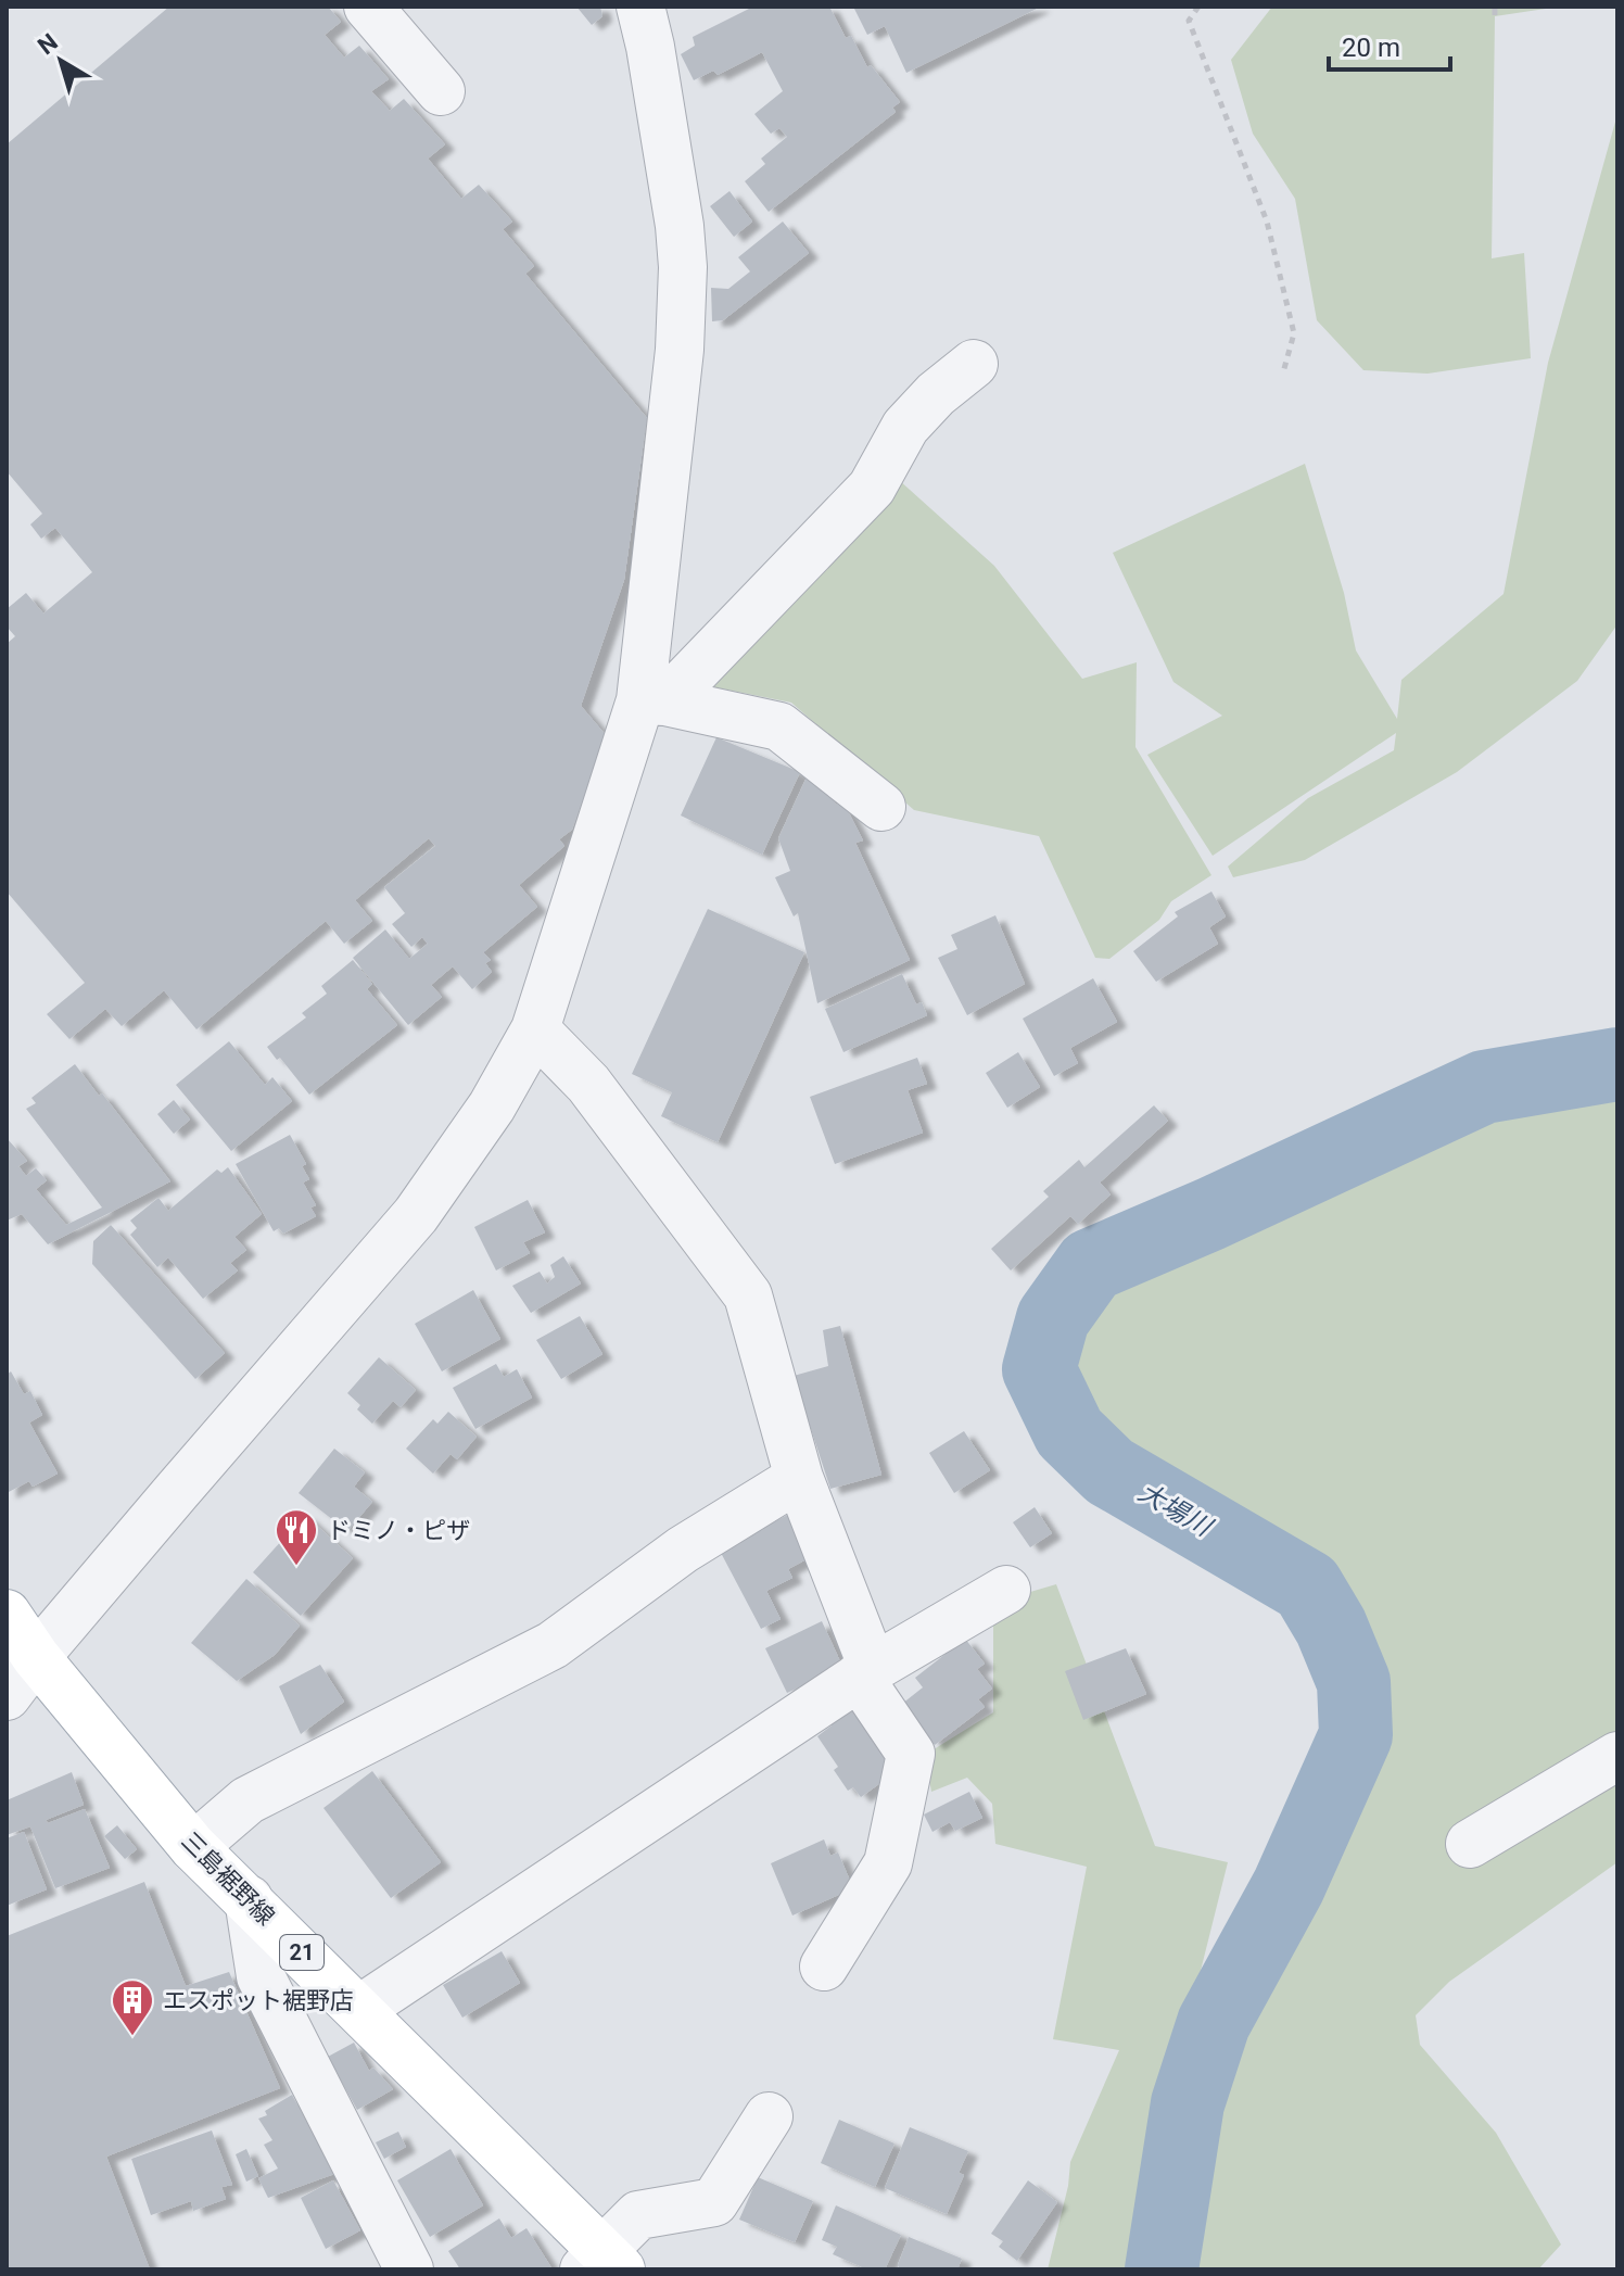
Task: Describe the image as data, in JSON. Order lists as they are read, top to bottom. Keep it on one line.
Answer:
{"streets":{"main road":["三島裾野線","21"]},"water":["大場川"],"places":{"restaurant":["ドミノ・ピザ"],"building":["エスポット裾野店"]},"scale_bar":"20 m","north":"top left"}
